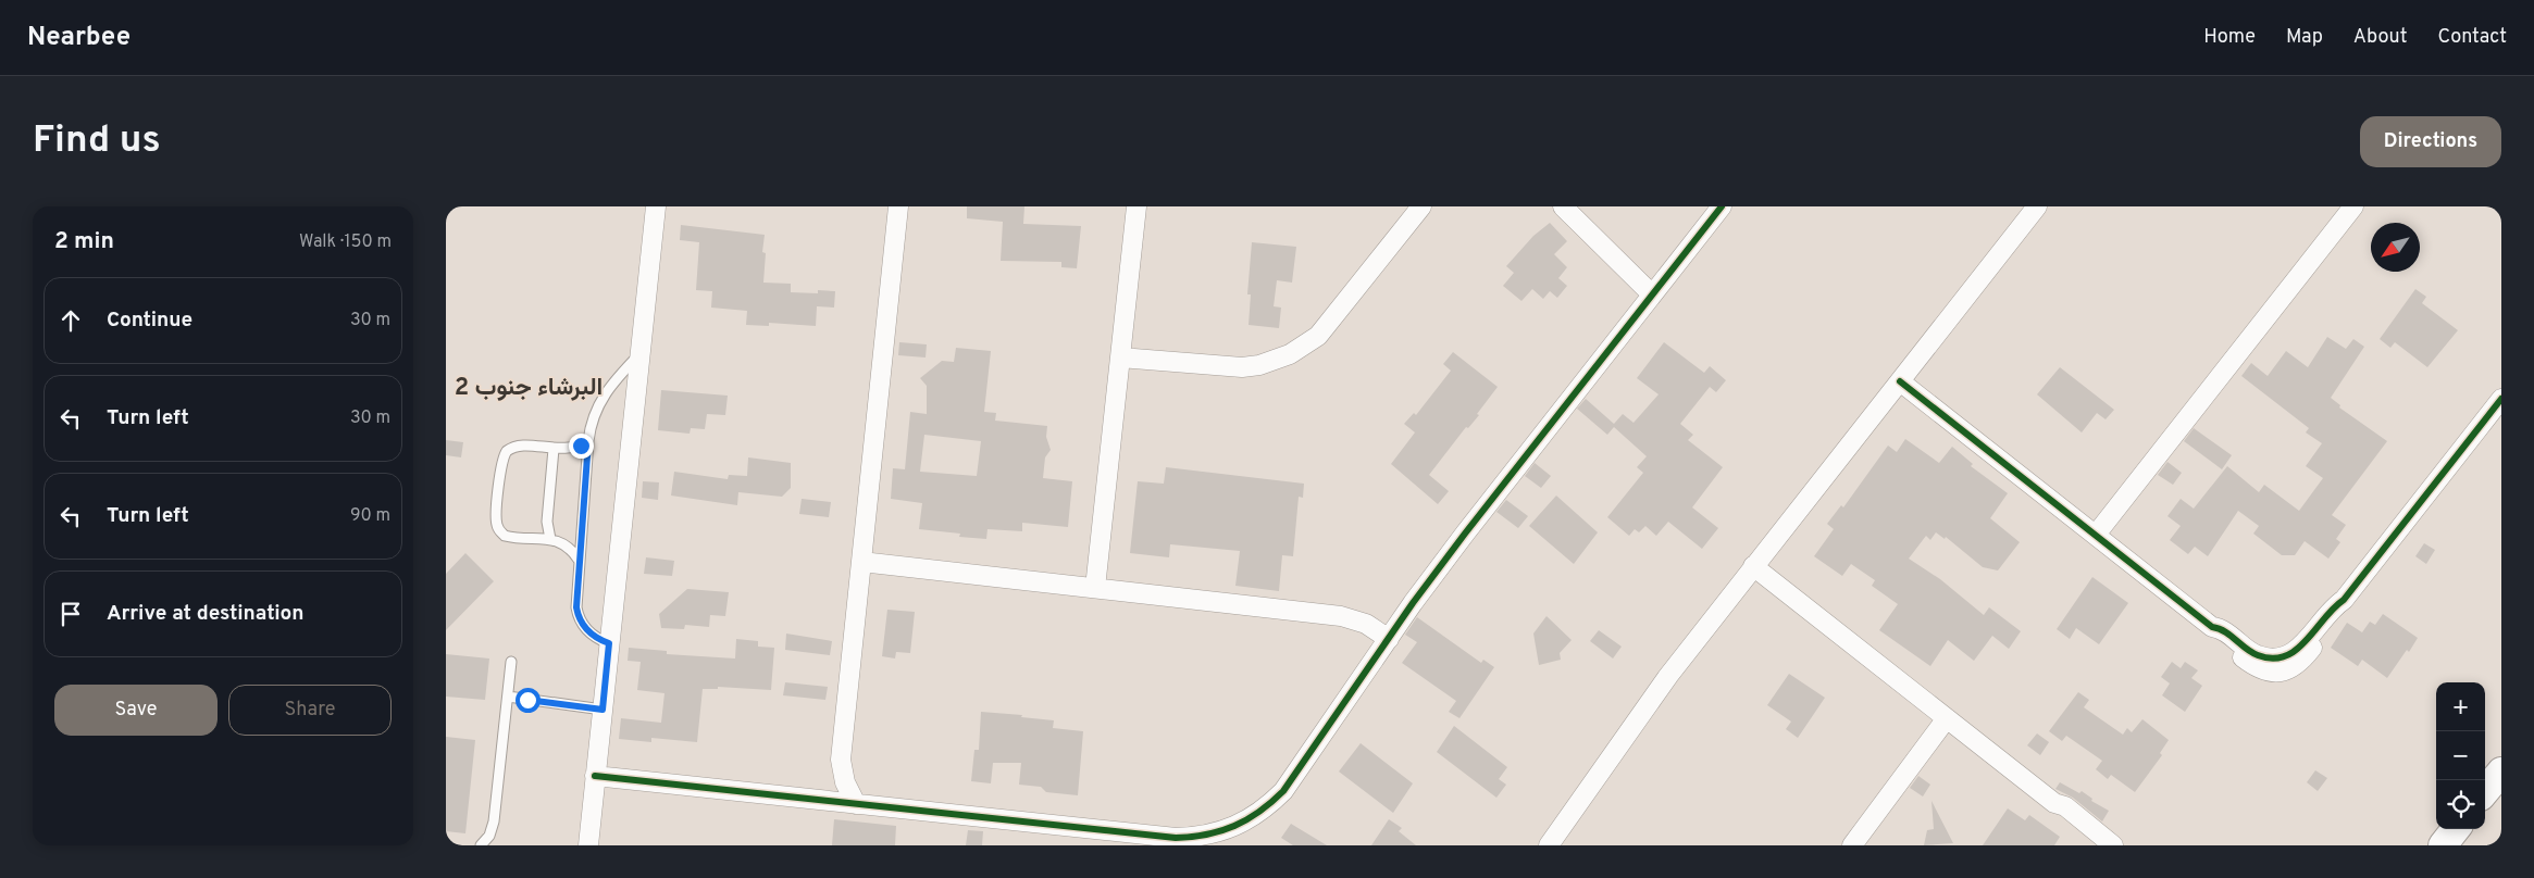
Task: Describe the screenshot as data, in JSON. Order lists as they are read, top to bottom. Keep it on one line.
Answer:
{"districts":["البرشاء جنوب 2"],"north":"bottom left","page":{"header":"Nearbee","nav":["Home","Map","About","Contact"],"buttons":["Directions",["Save","Share"]],"title":"Find us","heading":["2 min","Walk · 150 m"],"list":[["Continue","30 m"],["Turn left","30 m"],["Turn left","90 m"],"Arrive at destination"],"map_buttons":["+","−"]}}
